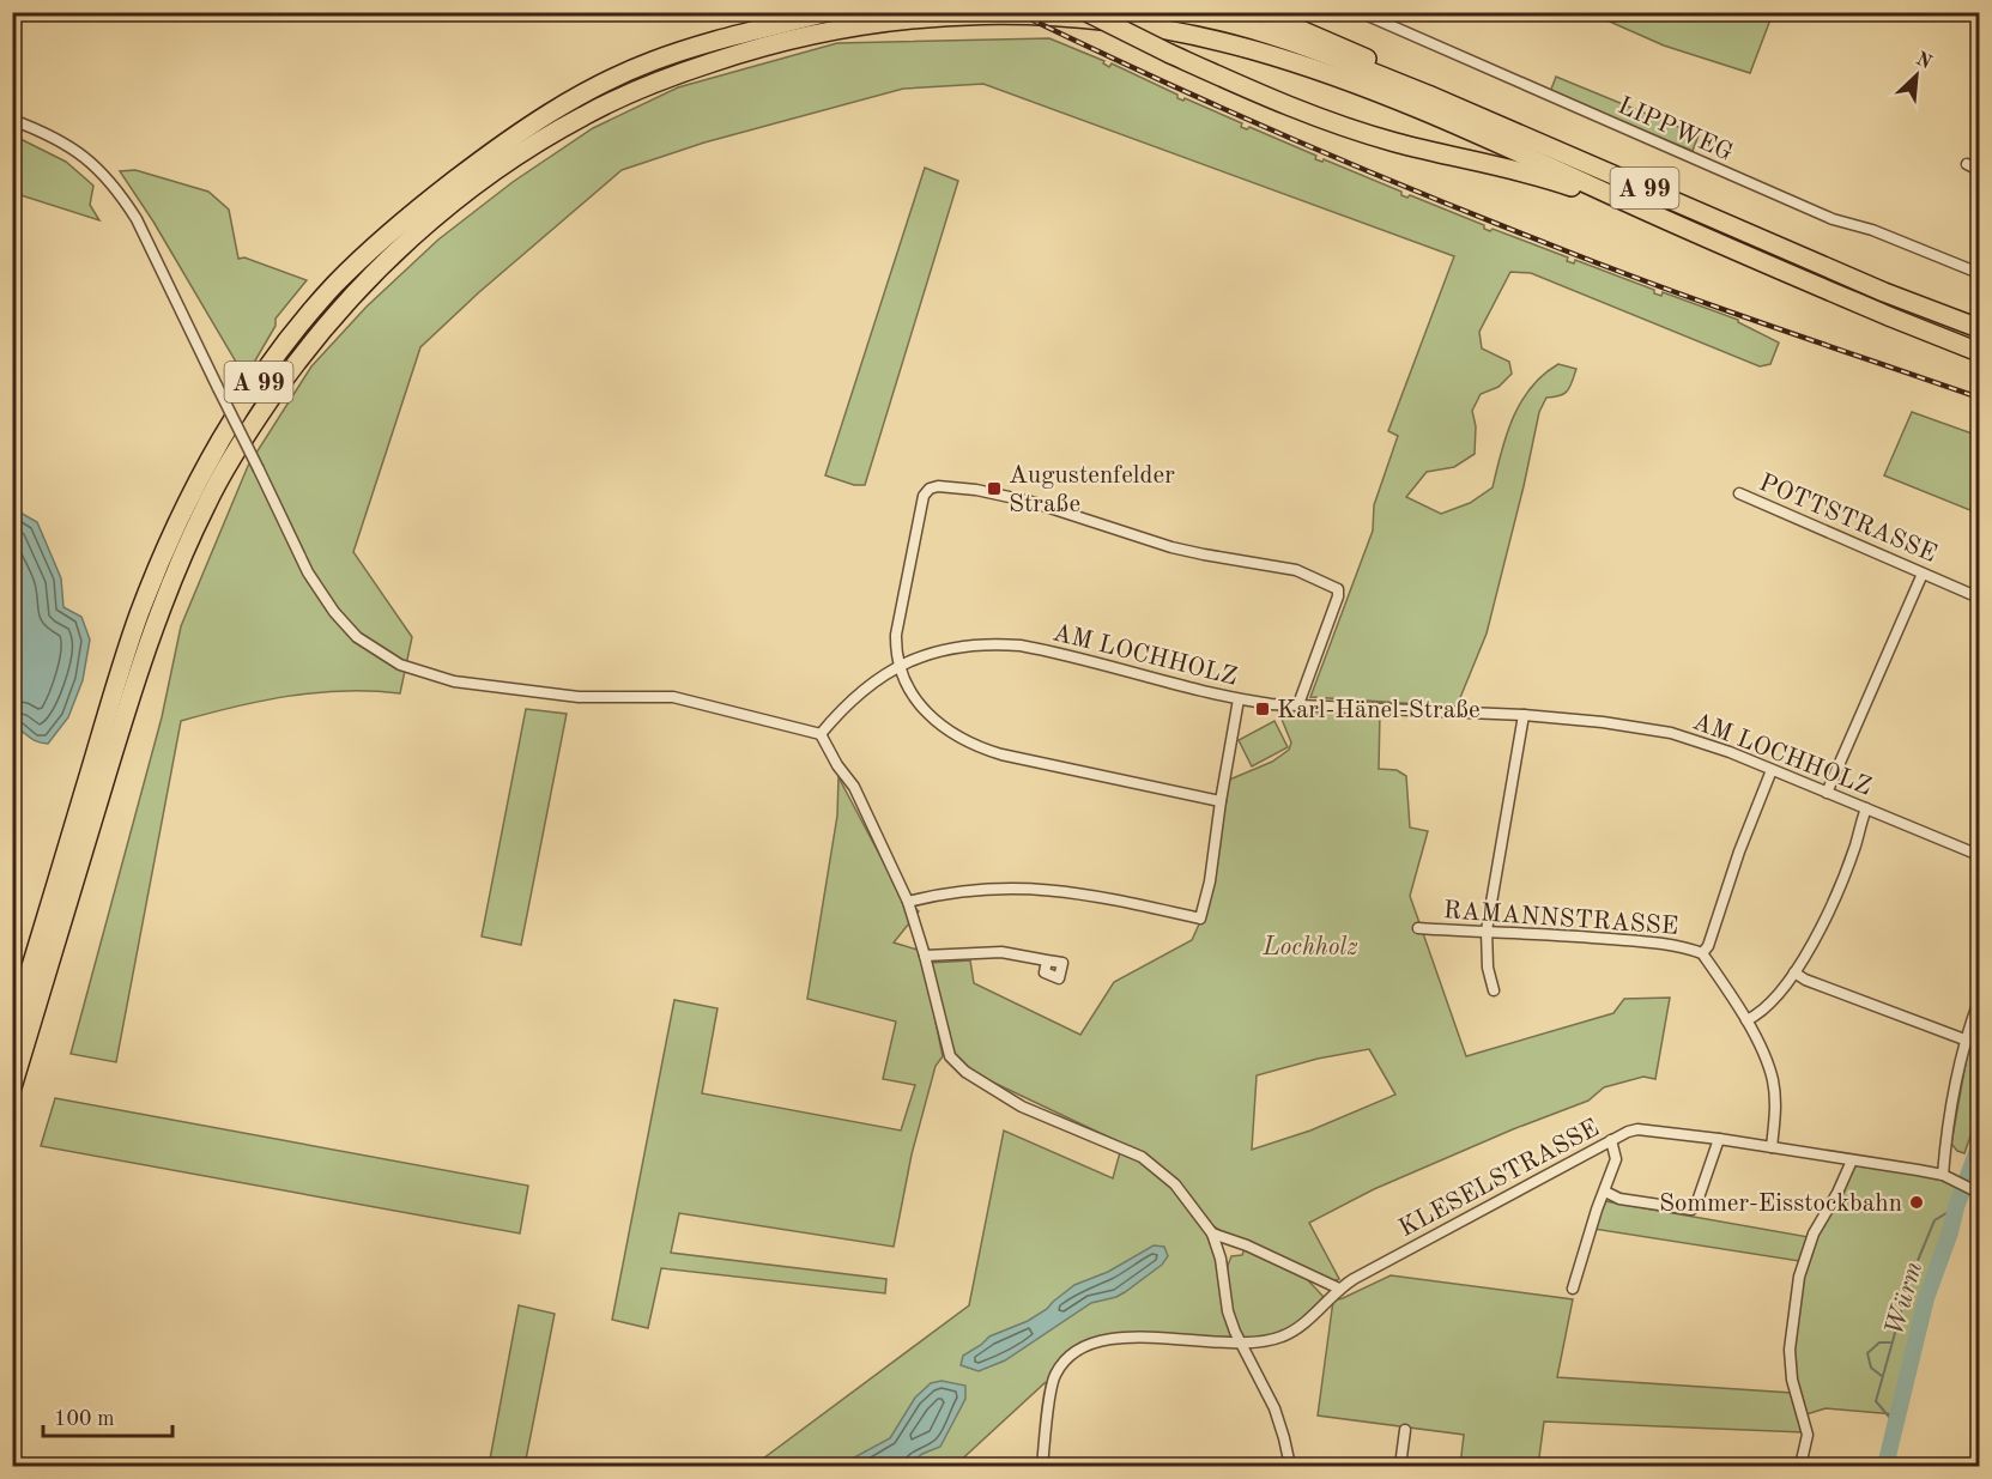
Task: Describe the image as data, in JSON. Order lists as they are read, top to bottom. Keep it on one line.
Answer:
{"streets":{"highway":["A 99"],"street":["LIPPWEG","POTTSTRASSE","AM LOCHHOLZ","RAMANNSTRASSE","KLESELSTRASSE"]},"crossings":[["RAMANNSTRASSE","KLESELSTRASSE"]],"water":["Würm"],"parks":["Lochholz"],"places":{"transit":["Augustenfelder Straße","Karl-Hänel-Straße"],"other":["Sommer-Eisstockbahn"]},"scale_bar":"100 m","north":"top right"}
